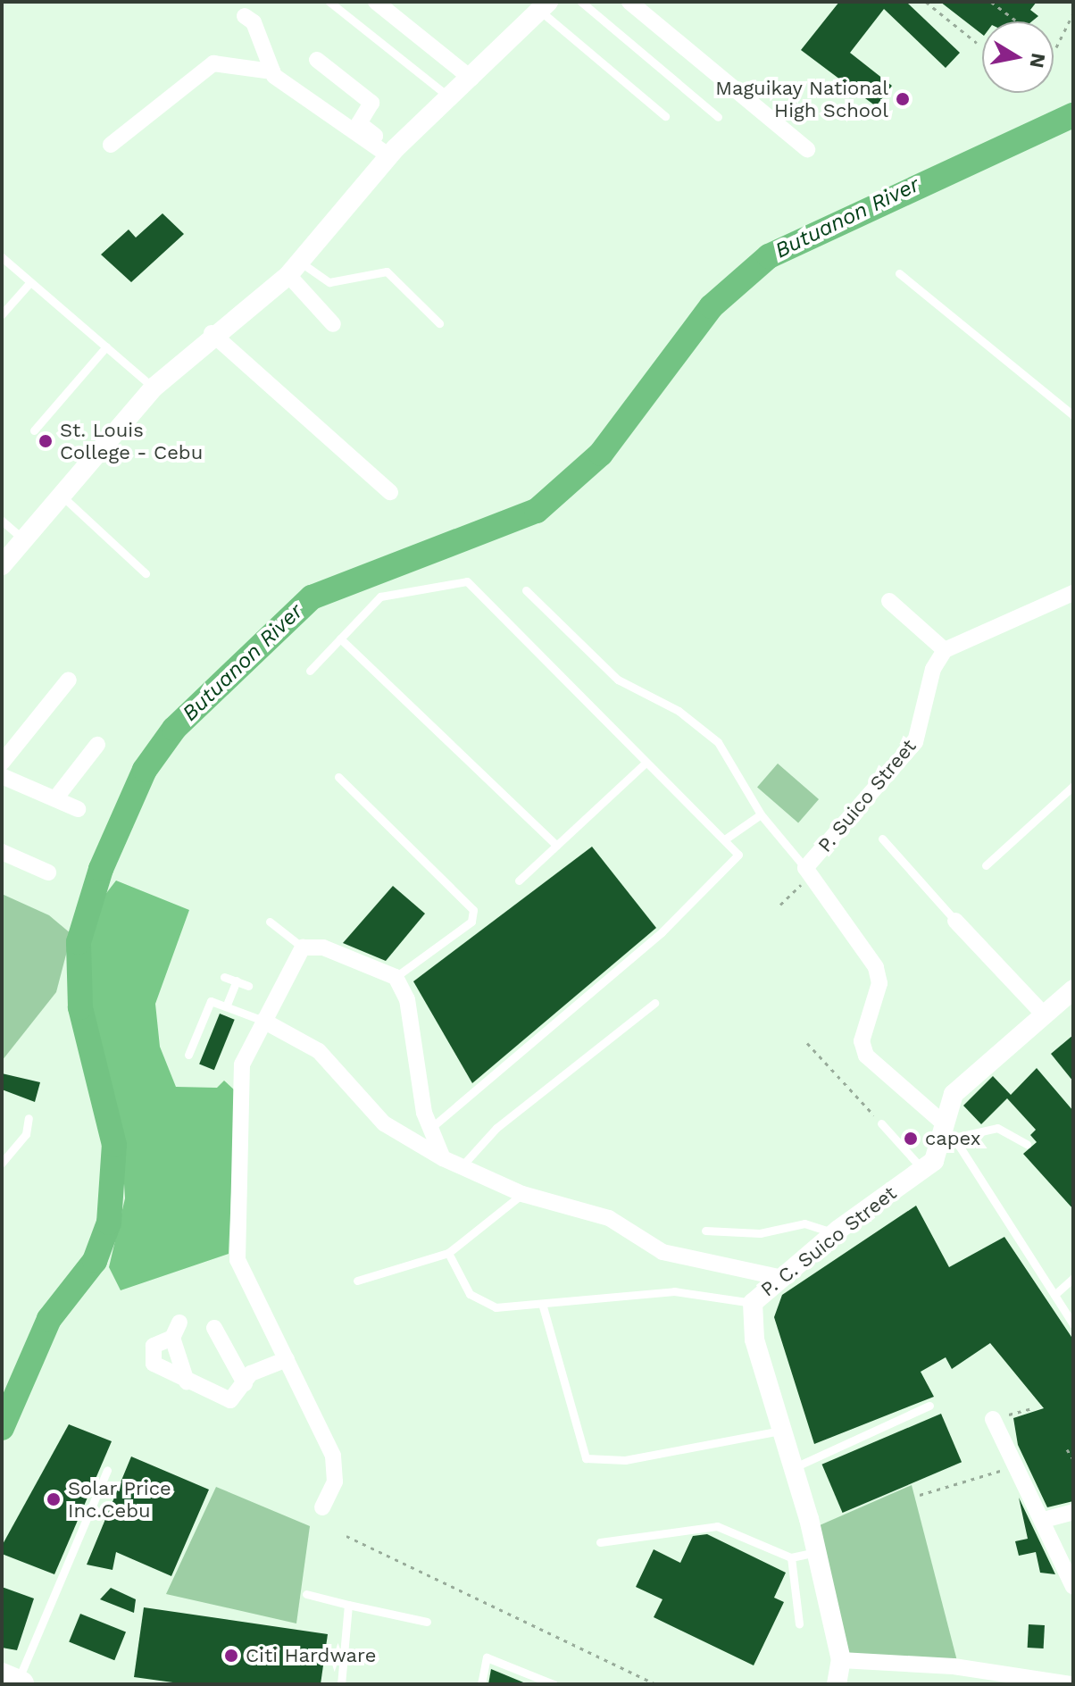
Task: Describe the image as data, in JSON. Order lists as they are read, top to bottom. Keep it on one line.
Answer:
{"streets":{"street":["P. Suico Street","P. C. Suico Street"]},"water":["Butuanon River"],"places":["Maguikay National High School","St. Louis College - Cebu","capex","Solar Price Inc.Cebu","Citi Hardware"],"north":"right"}
